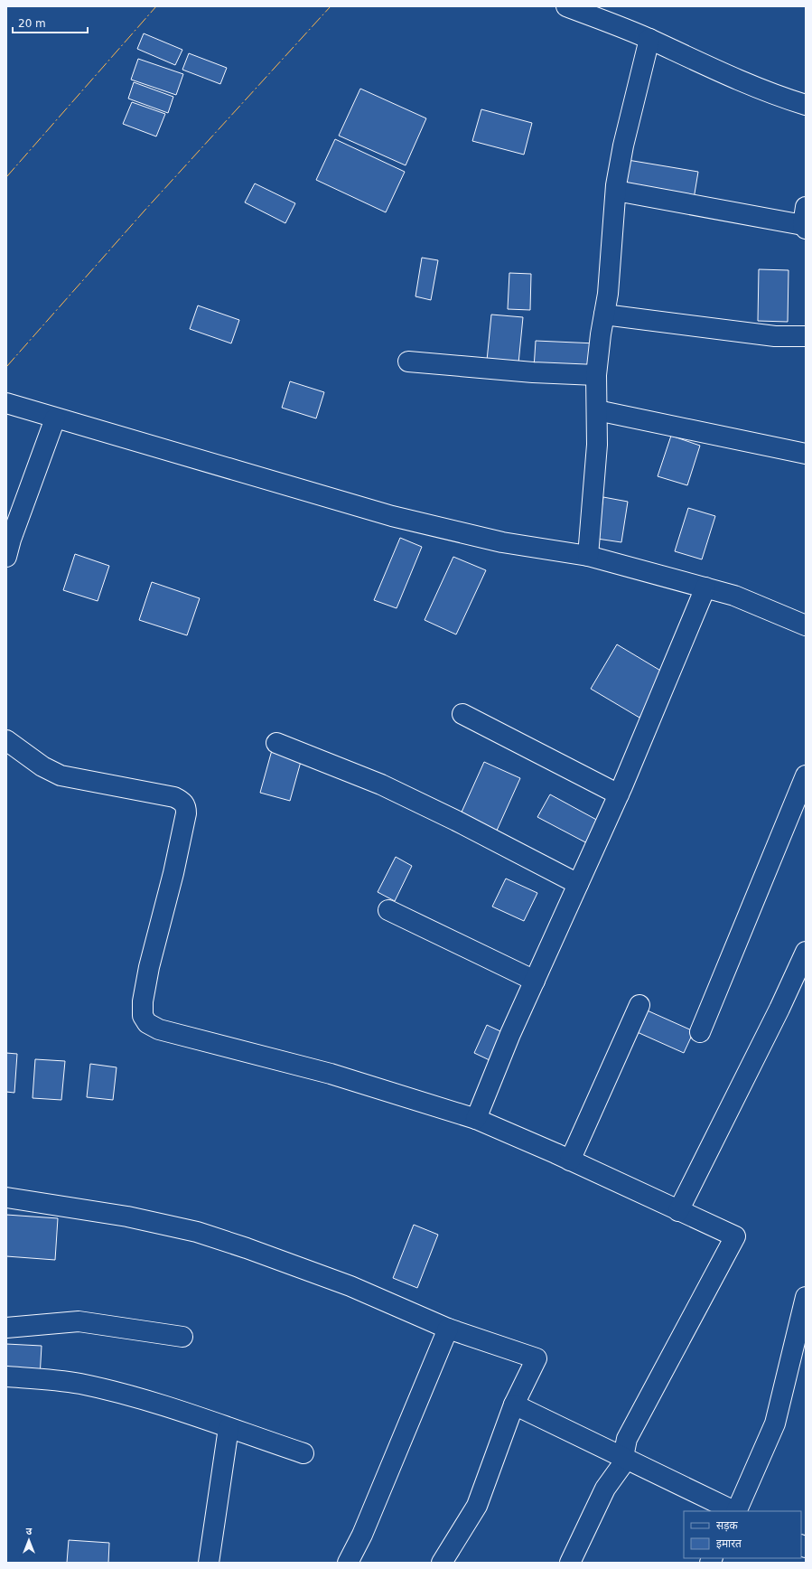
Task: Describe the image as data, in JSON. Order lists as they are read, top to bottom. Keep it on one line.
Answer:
{"legend":["सड़क","इमारत"],"scale_bar":"20 m","north":"top"}
